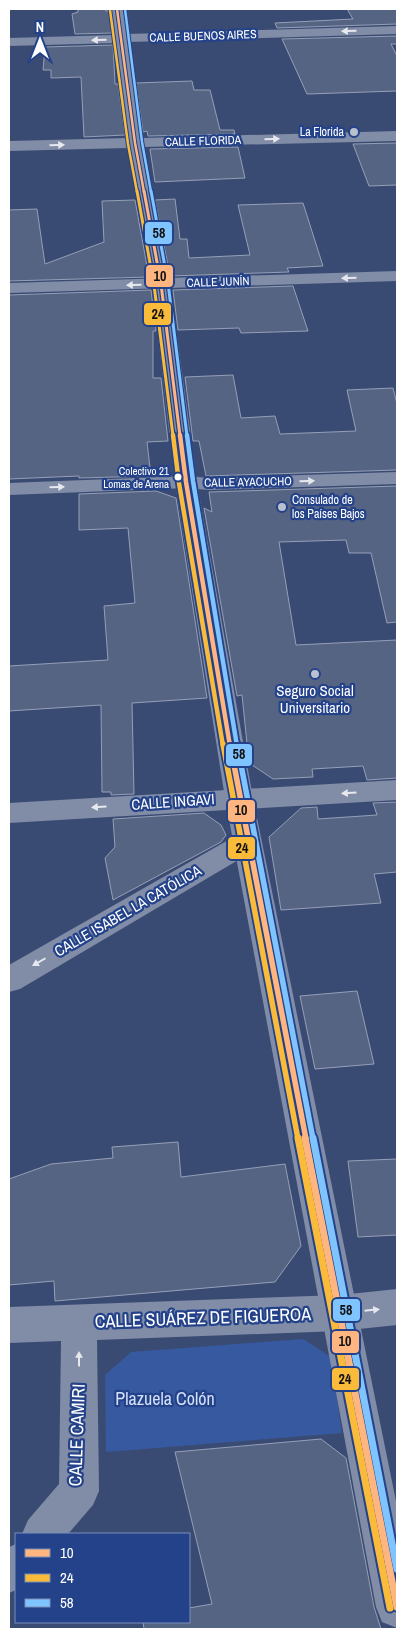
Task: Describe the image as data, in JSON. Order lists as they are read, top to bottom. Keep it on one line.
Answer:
{"streets":{"street":["CALLE BUENOS AIRES","CALLE FLORIDA","CALLE JUNÍN","CALLE AYACUCHO","CALLE INGAVI","CALLE ISABEL LA CATÓLICA","CALLE SUÁREZ DE FIGUEROA","CALLE CAMIRI"]},"crossings":[["CALLE SUÁREZ DE FIGUEROA","CALLE CAMIRI"]],"one_way":["CALLE BUENOS AIRES","CALLE FLORIDA","CALLE JUNÍN","CALLE AYACUCHO","CALLE INGAVI","CALLE ISABEL LA CATÓLICA","CALLE CAMIRI"],"parks":["Plazuela Colón"],"places":["La Florida","Colectivo 21 Lomas de Arena","Consulado de los Países Bajos","Seguro Social Universitario"],"lines":["transit line 10","transit line 58","transit line 24"],"legend":["10","24","58"],"north":"top"}
